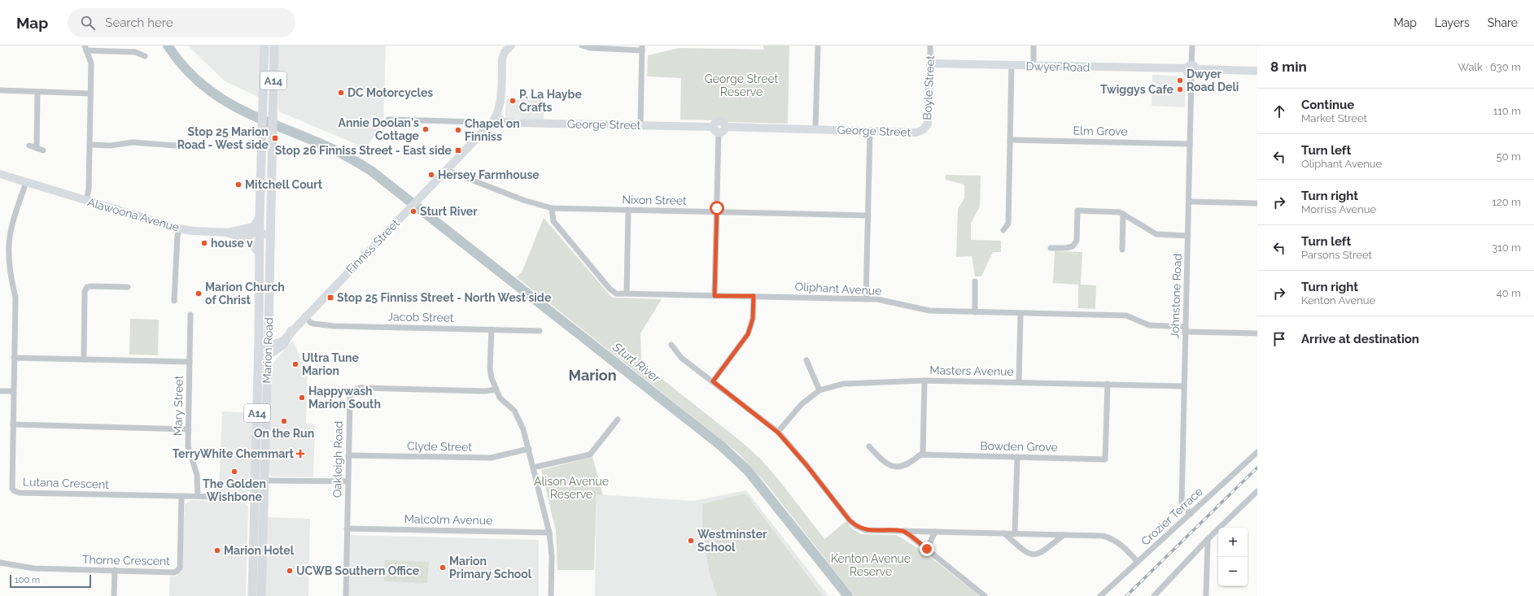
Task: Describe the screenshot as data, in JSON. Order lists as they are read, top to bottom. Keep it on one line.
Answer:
{"streets":{"main road":["A14","Marion Road"],"street":["Dwyer Road","Boyle Street","George Street","Elm Grove","Nixon Street","Alawoona Avenue","Finniss Street","Oliphant Avenue","Johnstone Road","Jacob Street","Masters Avenue","Mary Street","Clyde Street","Bowden Grove","Oakleigh Road","Lutana Crescent","Crozier Terrace","Malcolm Avenue","Thorne Crescent"]},"crossings":[["Dwyer Road","Boyle Street"],["Dwyer Road","Johnstone Road"],["Boyle Street","George Street"],["George Street","Finniss Street"],["Elm Grove","Johnstone Road"],["Nixon Street","Finniss Street"],["Nixon Street","Oliphant Avenue"],["Alawoona Avenue","Marion Road"],["Alawoona Avenue","Lutana Crescent"],["Finniss Street","Jacob Street"],["Finniss Street","Marion Road"],["Oliphant Avenue","Johnstone Road"],["Johnstone Road","Masters Avenue"],["Johnstone Road","Crozier Terrace"],["Marion Road","Lutana Crescent"],["Masters Avenue","Bowden Grove"],["Mary Street","Lutana Crescent"],["Clyde Street","Oakleigh Road"],["Oakleigh Road","Malcolm Avenue"],["Lutana Crescent","Thorne Crescent"]],"districts":["Marion"],"water":["Sturt River"],"parks":["George Street Reserve","Alison Avenue Reserve","Kenton Avenue Reserve"],"places":{"other":["Dwyer Road Deli","Twiggys Cafe","DC Motorcycles","P. La Haybe Crafts","Annie Doolan's Cottage","Chapel on Finniss","Hersey Farmhouse","Mitchell Court","Sturt River","house v","Marion Church of Christ","Ultra Tune Marion","Happywash Marion South","On the Run","The Golden Wishbone","Westminster School","Marion Hotel","Marion Primary School","UCWB Southern Office"],"transit":["Stop 25 Marion Road - West side","Stop 26 Finniss Street - East side","Stop 25 Finniss Street - North West side"],"health":["TerryWhite Chemmart"]},"scale_bar":"100 m","page":{"header":"Map","search":"Search here","nav":["Map","Layers","Share"],"heading":["8 min","Walk · 630 m"],"list":[["Continue","Market Street","110 m"],["Turn left","Oliphant Avenue","50 m"],["Turn right","Morriss Avenue","120 m"],["Turn left","Parsons Street","310 m"],["Turn right","Kenton Avenue","40 m"],"Arrive at destination"],"map_buttons":["+","−"],"scale":"100 m"}}
